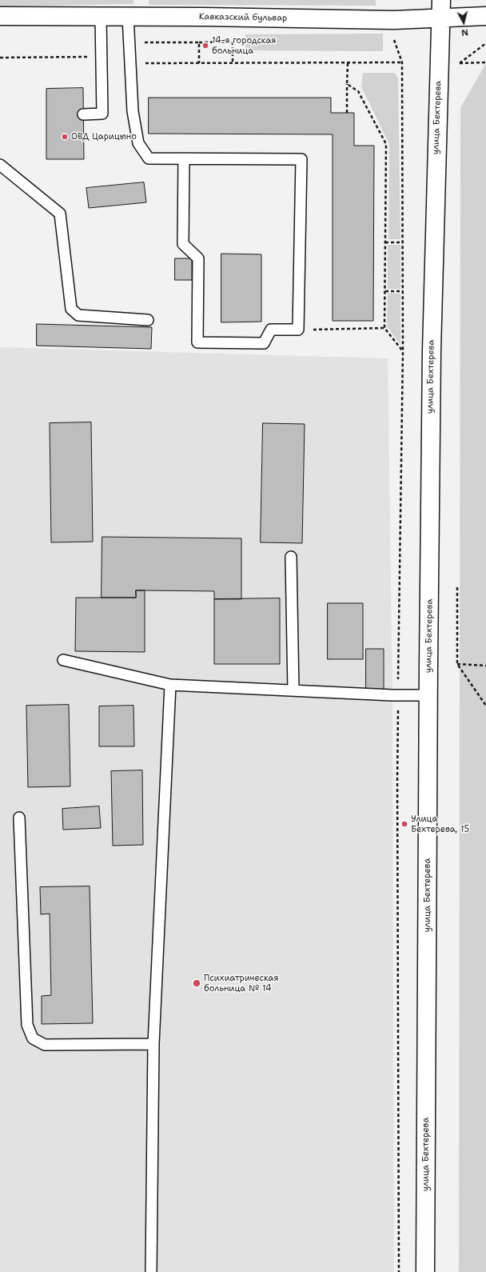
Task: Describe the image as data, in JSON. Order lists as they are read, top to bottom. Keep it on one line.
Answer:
{"streets":{"street":["Кавказский бульвар","улица Бехтерева"]},"crossings":[["Кавказский бульвар","улица Бехтерева"]],"places":["14-я городская больница","ОВД Царицыно","Улица Бехтерева, 15","Психиатрическая больница № 14"],"north":"bottom"}
